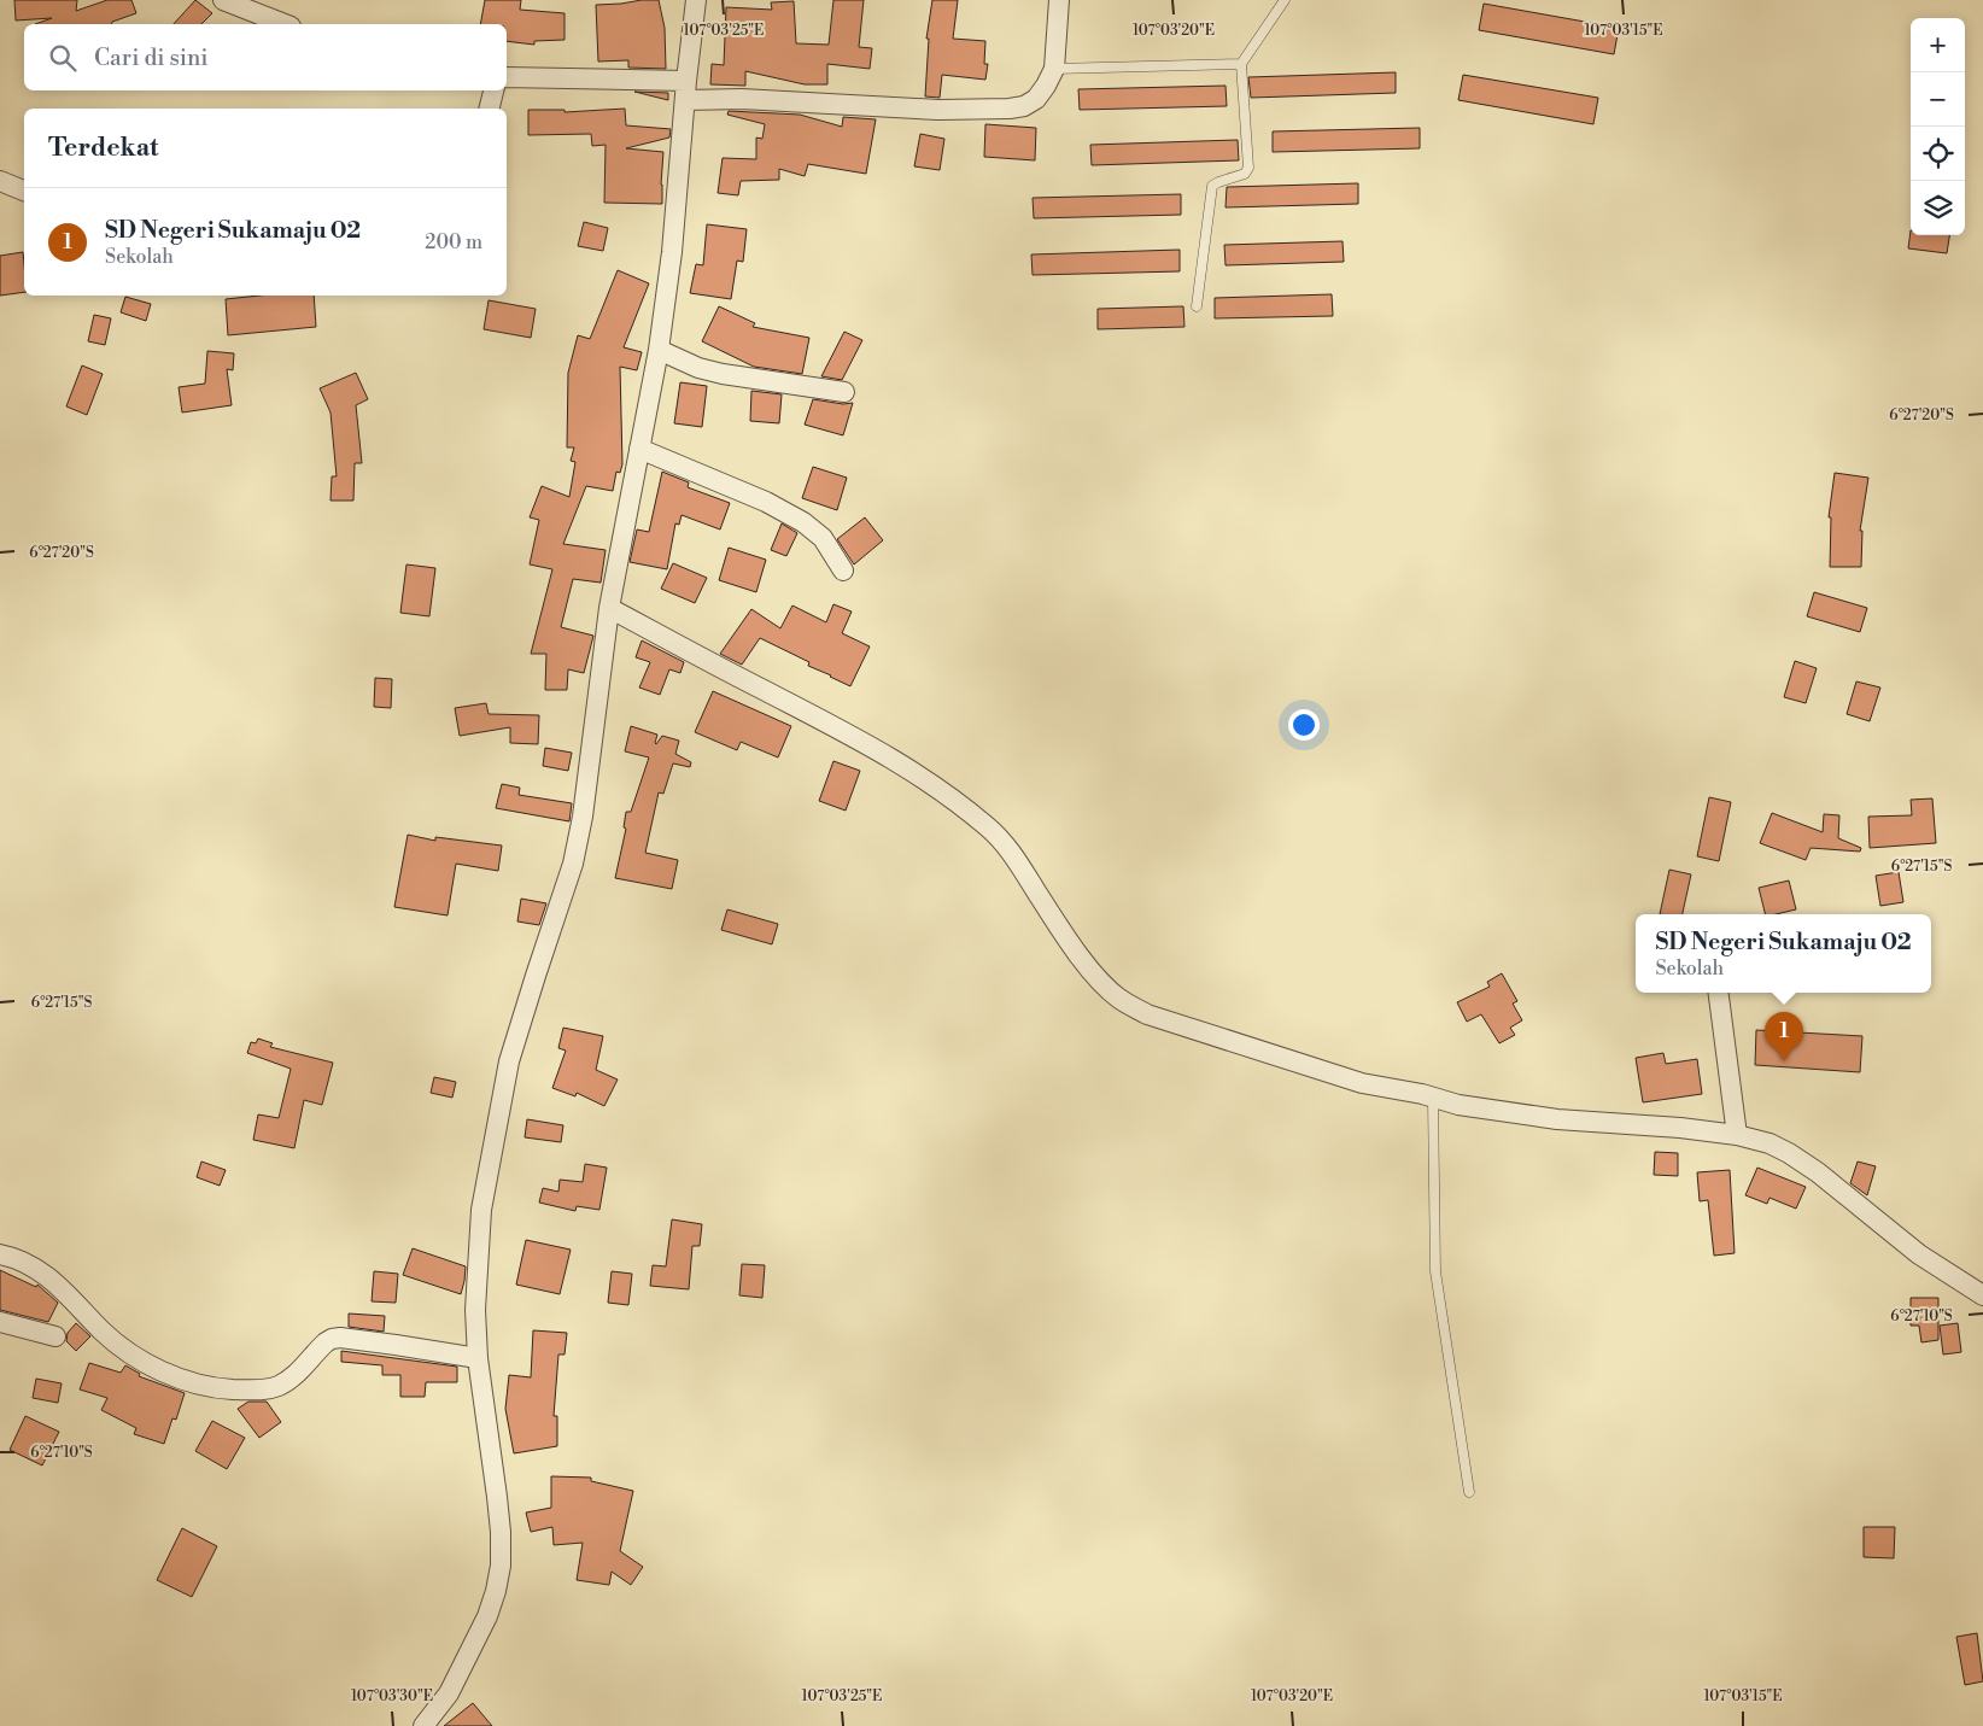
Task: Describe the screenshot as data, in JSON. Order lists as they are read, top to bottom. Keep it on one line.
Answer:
{"page":{"map_buttons":["+","−"],"search":"Cari di sini","heading":"Terdekat","list":[{"mark":"1","name":"SD Negeri Sukamaju 02","note":"Sekolah","value":"200 m"}],"popup":["SD Negeri Sukamaju 02","Sekolah"],"pins":"1"},"coordinates":["107°03'25\"E","107°03'20\"E","107°03'15\"E","6°27'20\"S","6°27'15\"S","6°27'10\"S","107°03'30\"E"]}
